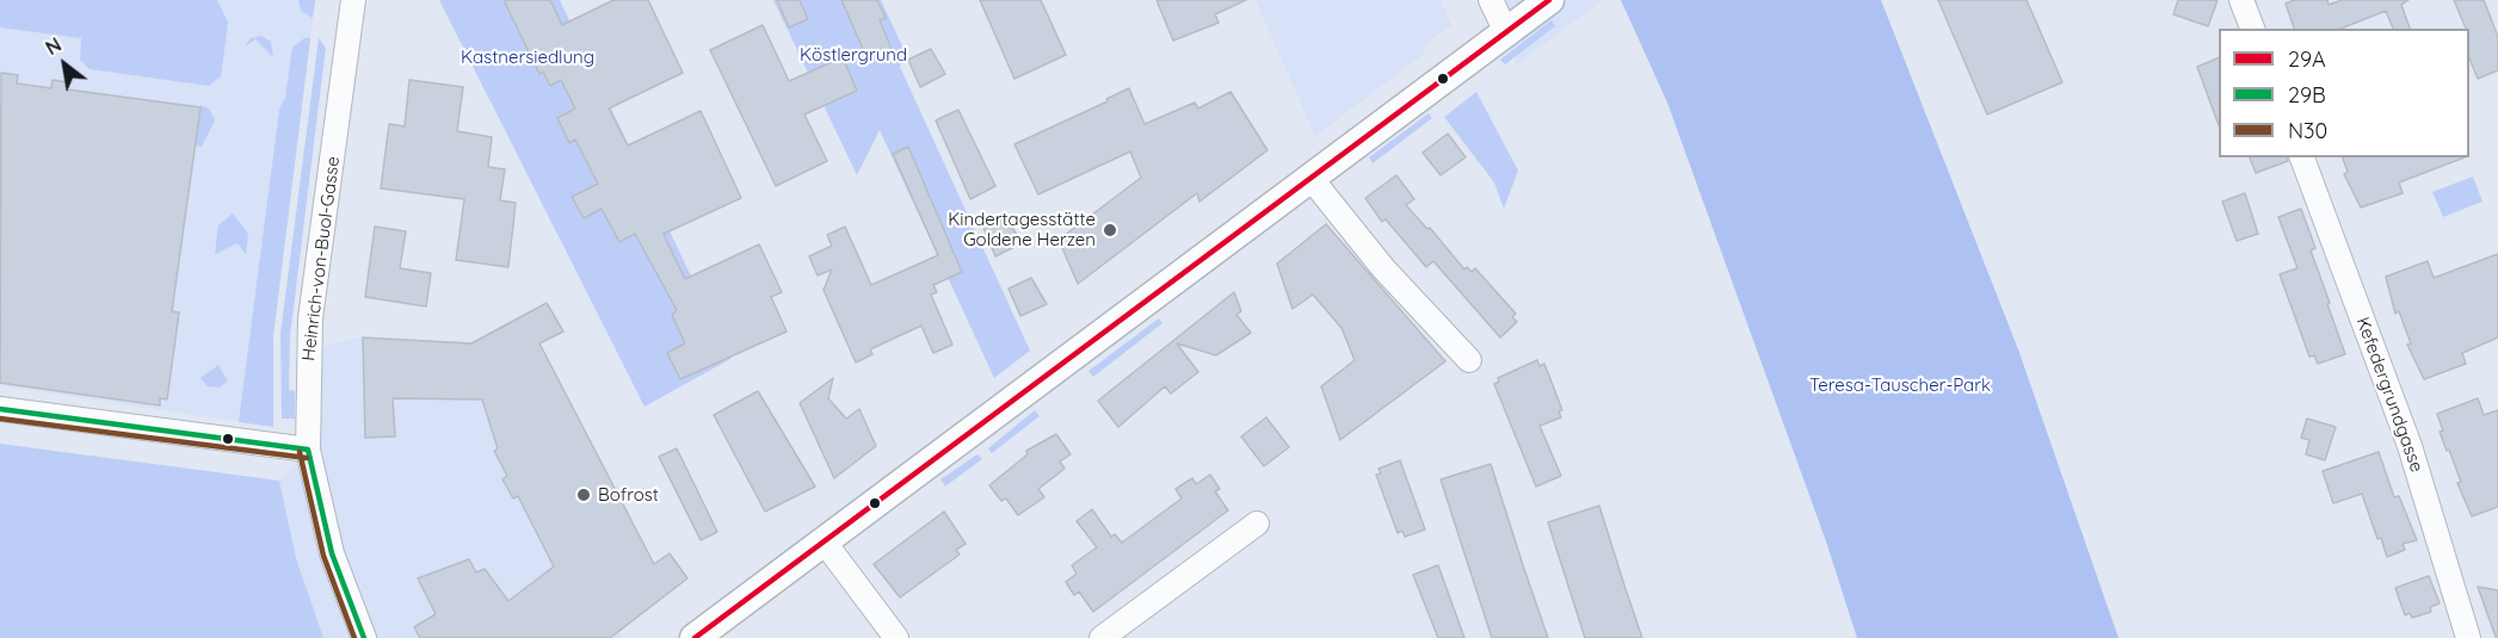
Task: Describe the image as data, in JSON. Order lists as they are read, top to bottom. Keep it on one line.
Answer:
{"streets":{"street":["Heinrich-von-Buol-Gasse","Kefedergrundgasse"]},"parks":["Köstlergrund","Kastnersiedlung","Teresa-Tauscher-Park"],"places":["Kindertagesstätte Goldene Herzen","Bofrost"],"lines":["transit line 29A","transit line 29B","transit line N30"],"legend":["29A","29B","N30"],"north":"top left"}
